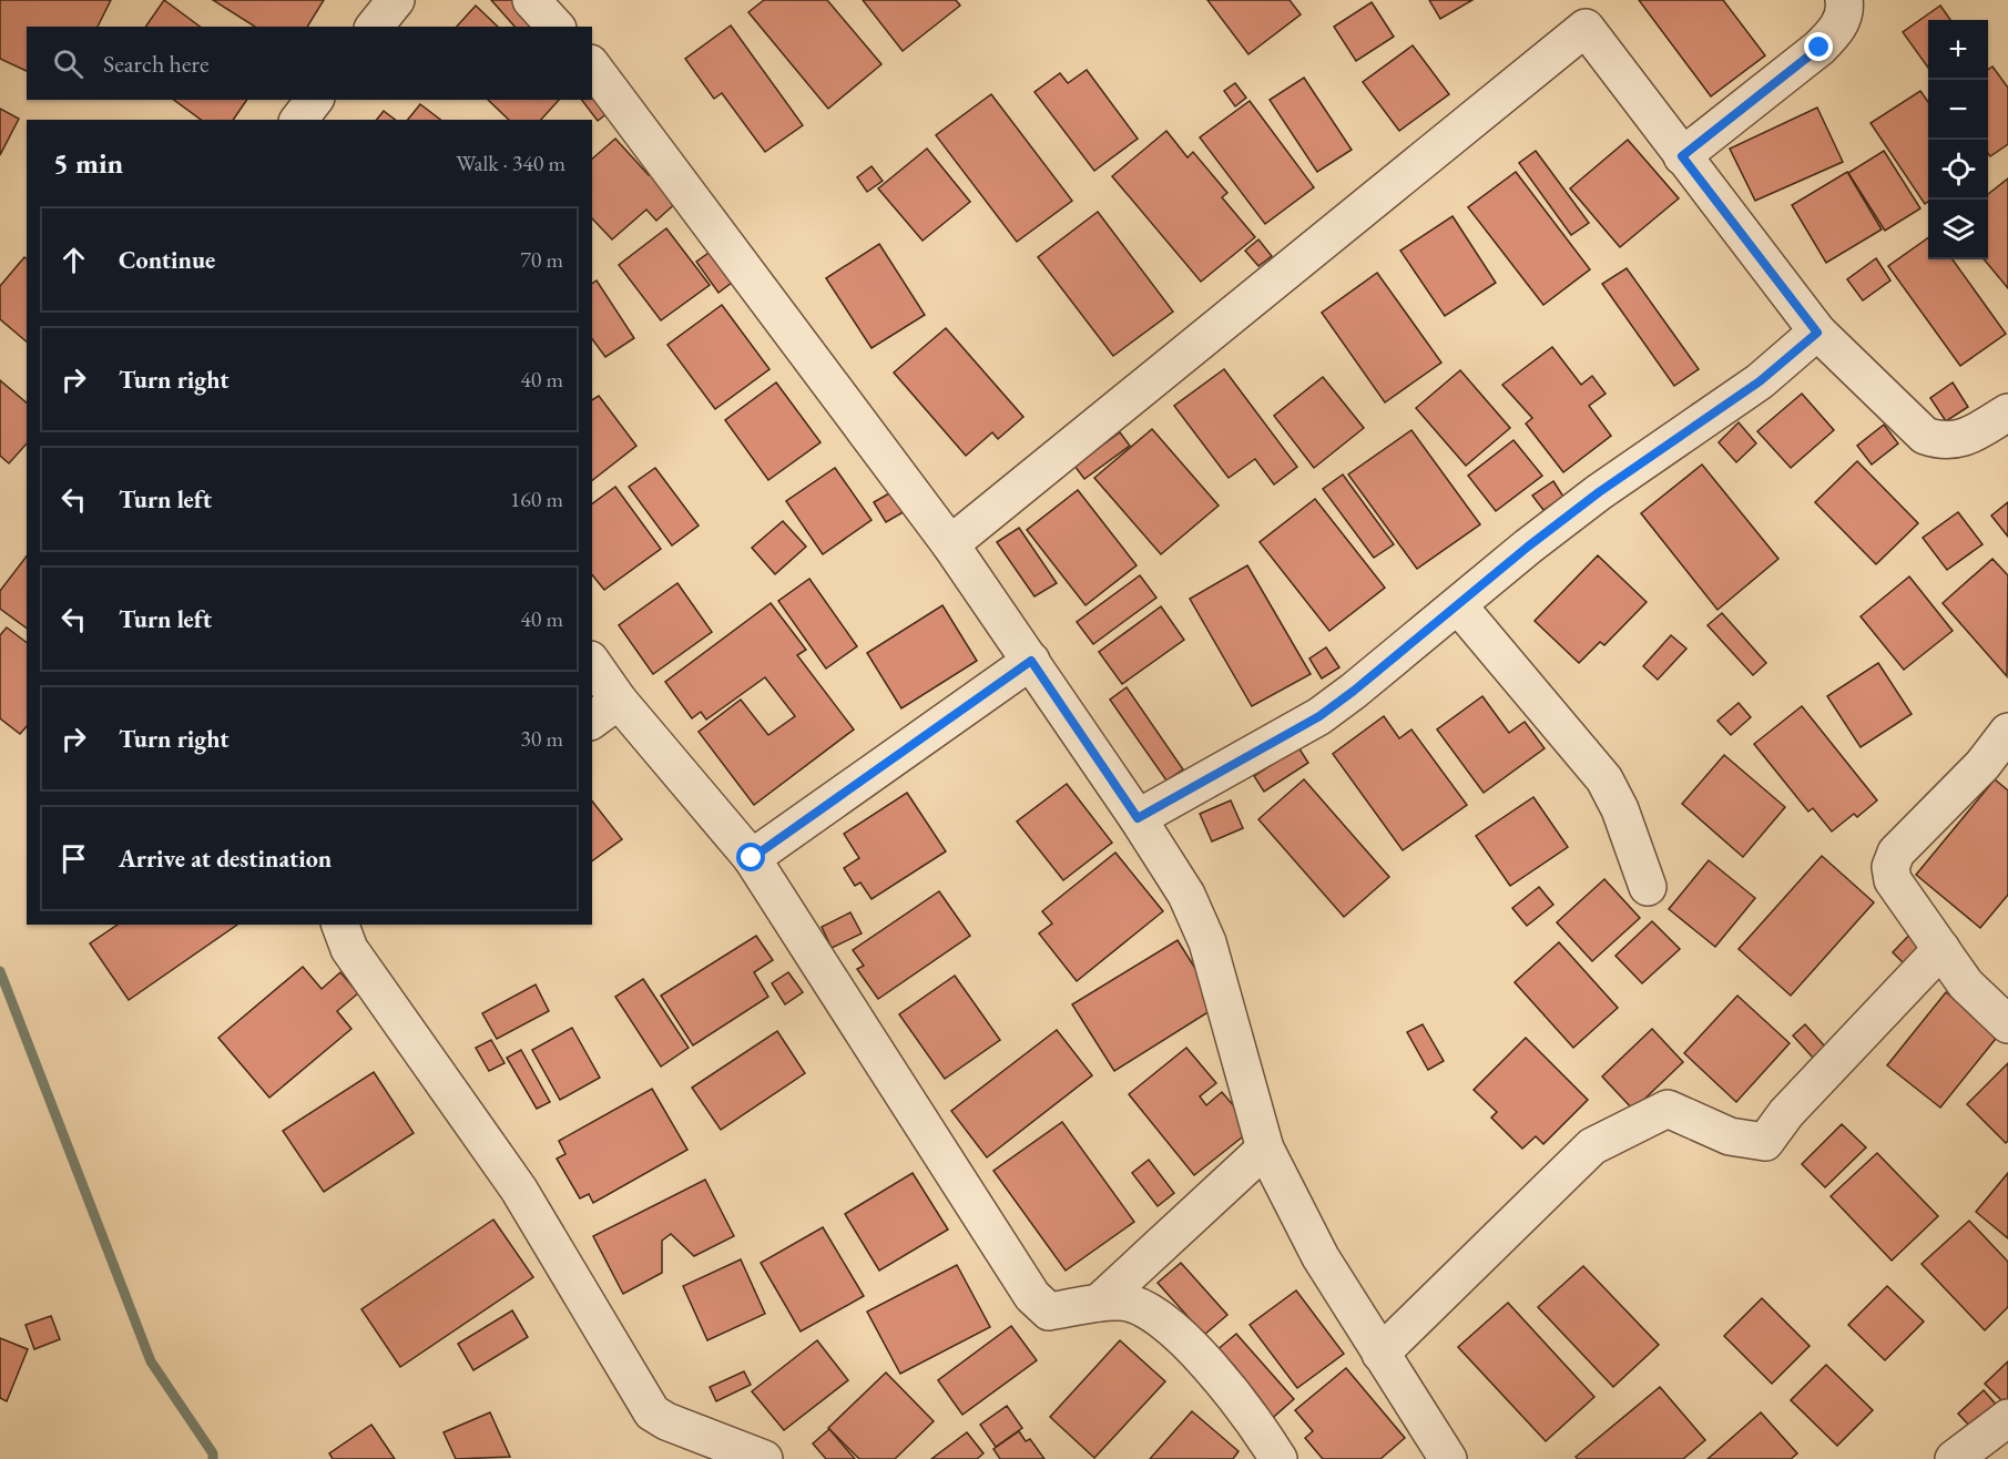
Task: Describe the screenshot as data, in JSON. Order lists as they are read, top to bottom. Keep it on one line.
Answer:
{"page":{"map_buttons":["+","−"],"search":"Search here","heading":["5 min","Walk · 340 m"],"list":[["Continue","70 m"],["Turn right","40 m"],["Turn left","160 m"],["Turn left","40 m"],["Turn right","30 m"],"Arrive at destination"]}}
